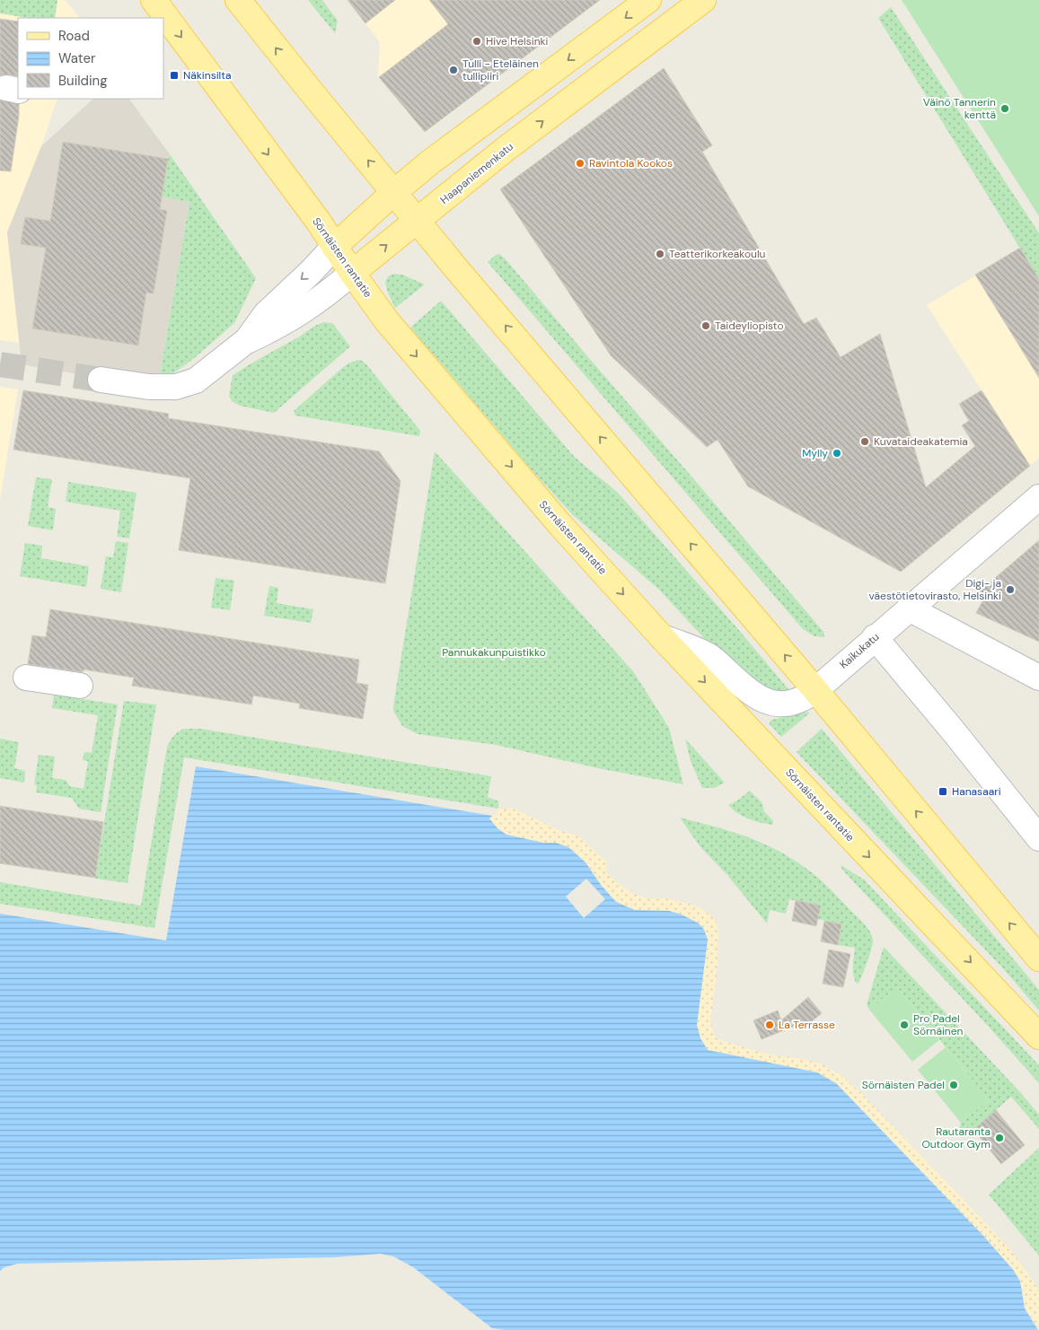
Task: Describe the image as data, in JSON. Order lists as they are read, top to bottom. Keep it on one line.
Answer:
{"streets":{"main road":["Haapaniemenkatu","Sörnäisten rantatie"],"street":["Kaikukatu"]},"crossings":[["Haapaniemenkatu","Sörnäisten rantatie"],["Sörnäisten rantatie","Kaikukatu"]],"parks":["Pannukakunpuistikko"],"places":{"other":["Hive Helsinki","Tulli - Eteläinen tullipiiri","Väinö Tannerin kenttä","Ravintola Kookos","Teatterikorkeakoulu","Taideyliopisto","Kuvataideakatemia","Mylly","Digi- ja väestötietovirasto, Helsinki","La Terrasse","Pro Padel Sörnäinen","Sörnäisten Padel","Rautaranta Outdoor Gym"],"transit":["Näkinsilta","Hanasaari"]},"legend":["Road","Water","Building"]}
